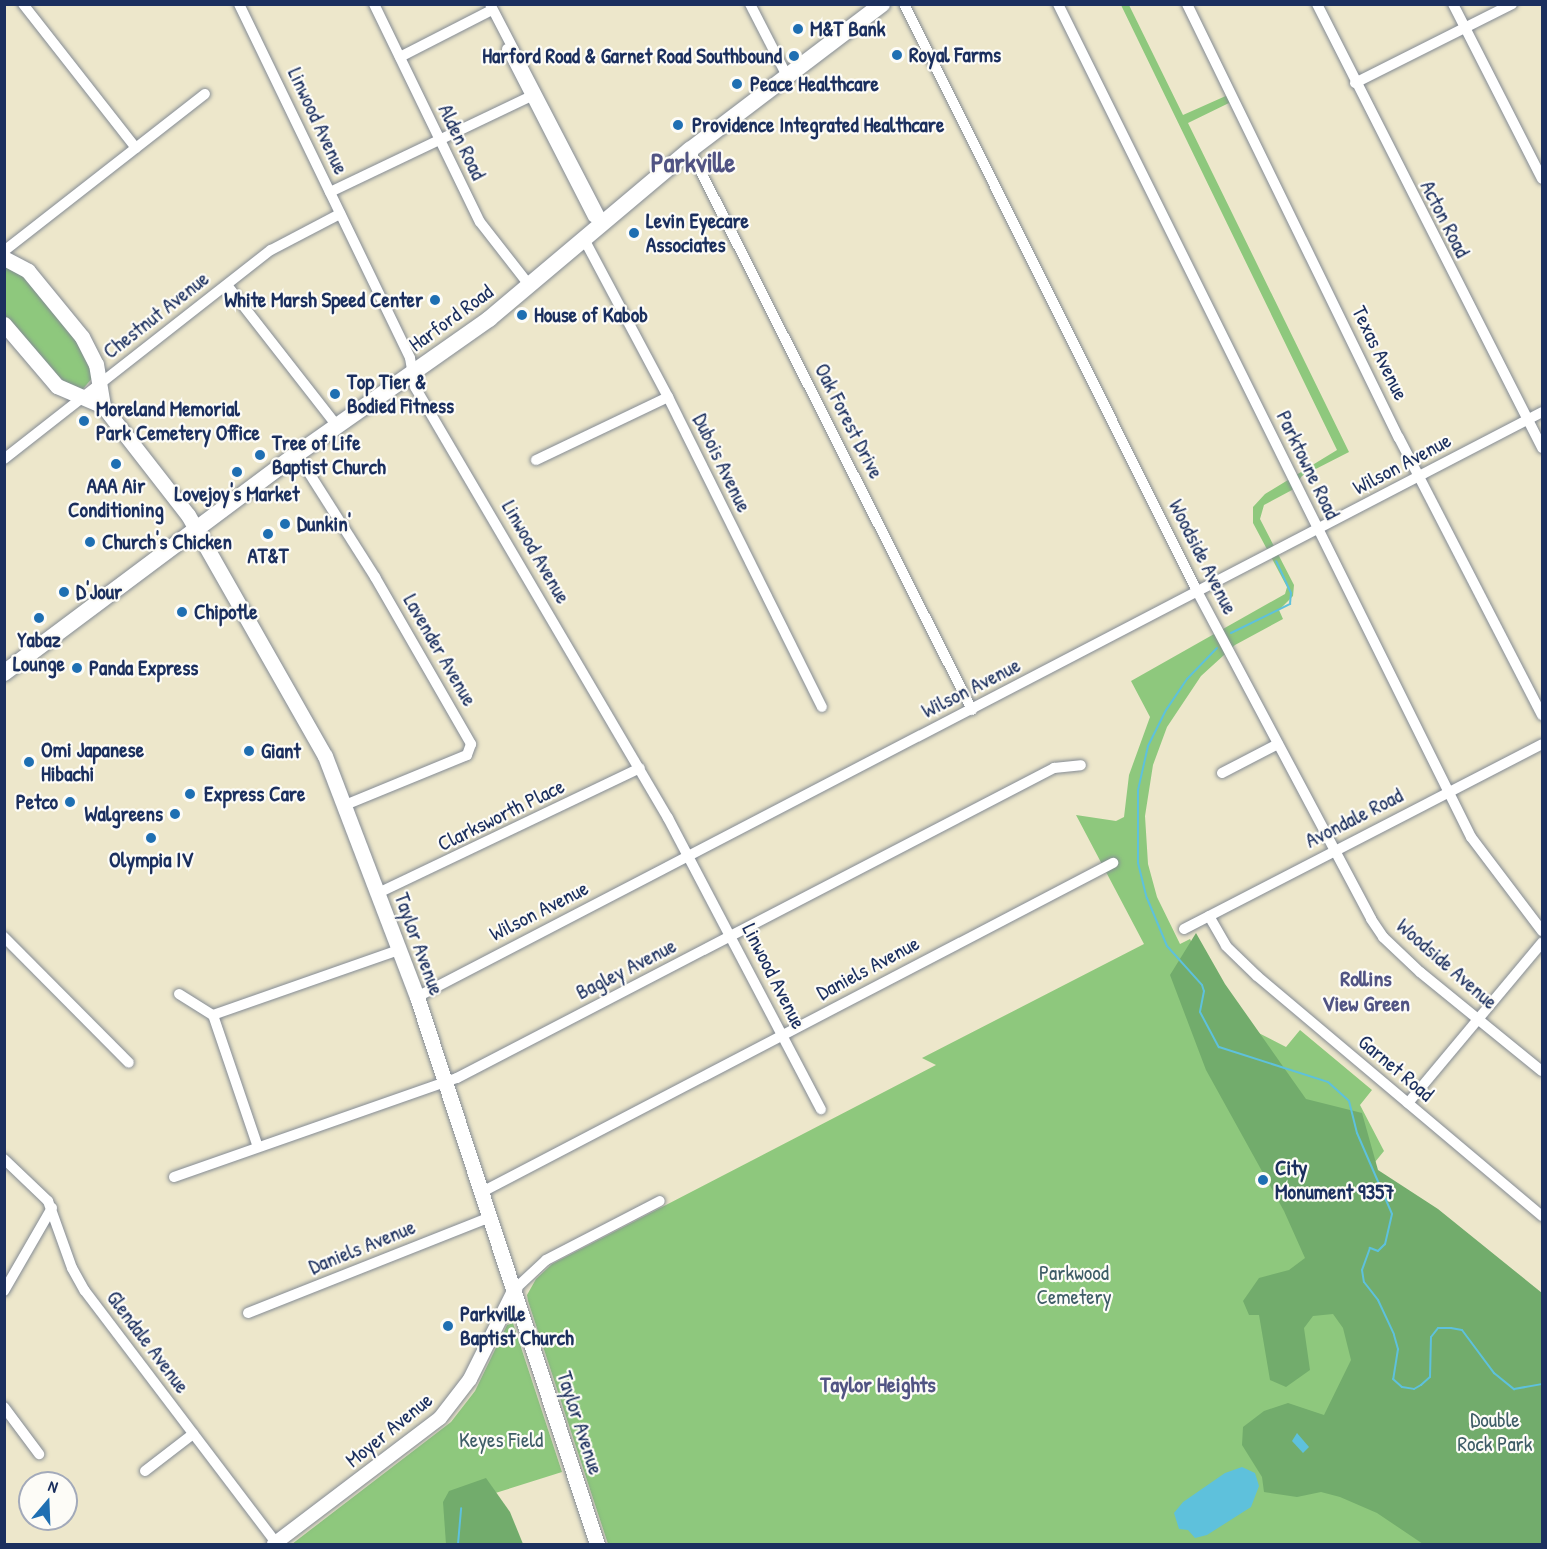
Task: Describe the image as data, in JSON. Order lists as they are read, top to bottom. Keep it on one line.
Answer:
{"streets":{"main road":["Harford Road","Taylor Avenue"],"street":["Linwood Avenue","Alden Road","Acton Road","Chestnut Avenue","Texas Avenue","Oak Forest Drive","Dubois Avenue","Wilson Avenue","Parktowne Road","Woodside Avenue","Lavender Avenue","Clarksworth Place","Avondale Road","Daniels Avenue","Bagley Avenue","Garnet Road","Glendale Avenue","Moyer Avenue"]},"crossings":[["Linwood Avenue","Chestnut Avenue"],["Linwood Avenue","Harford Road"],["Linwood Avenue","Wilson Avenue"],["Linwood Avenue","Clarksworth Place"],["Linwood Avenue","Daniels Avenue"],["Linwood Avenue","Bagley Avenue"],["Alden Road","Harford Road"],["Acton Road","Wilson Avenue"],["Chestnut Avenue","Taylor Avenue"],["Harford Road","Oak Forest Drive"],["Harford Road","Dubois Avenue"],["Harford Road","Lavender Avenue"],["Harford Road","Taylor Avenue"],["Texas Avenue","Wilson Avenue"],["Oak Forest Drive","Wilson Avenue"],["Wilson Avenue","Parktowne Road"],["Wilson Avenue","Woodside Avenue"],["Wilson Avenue","Taylor Avenue"],["Parktowne Road","Avondale Road"],["Woodside Avenue","Avondale Road"],["Lavender Avenue","Taylor Avenue"],["Clarksworth Place","Taylor Avenue"],["Avondale Road","Garnet Road"],["Taylor Avenue","Daniels Avenue"],["Taylor Avenue","Bagley Avenue"],["Taylor Avenue","Moyer Avenue"],["Glendale Avenue","Moyer Avenue"]],"districts":["Parkville","Rollins View Green","Taylor Heights"],"parks":["Parkwood Cemetery","Double Rock Park","Keyes Field"],"places":["M&T Bank","Royal Farms","Harford Road & Garnet Road Southbound","Peace Healthcare","Providence Integrated Healthcare","Levin Eyecare Associates","White Marsh Speed Center","House of Kabob","Top Tier & Bodied Fitness","Moreland Memorial Park Cemetery Office","Tree of Life Baptist Church","AAA Air Conditioning","Lovejoy's Market","Dunkin'","AT&T","Church's Chicken","D'Jour","Chipotle","Yabaz Lounge","Panda Express","Giant","Omi Japanese Hibachi","Express Care","Petco","Walgreens","Olympia IV","City Monument 9357","Parkville Baptist Church"],"north":"top"}
